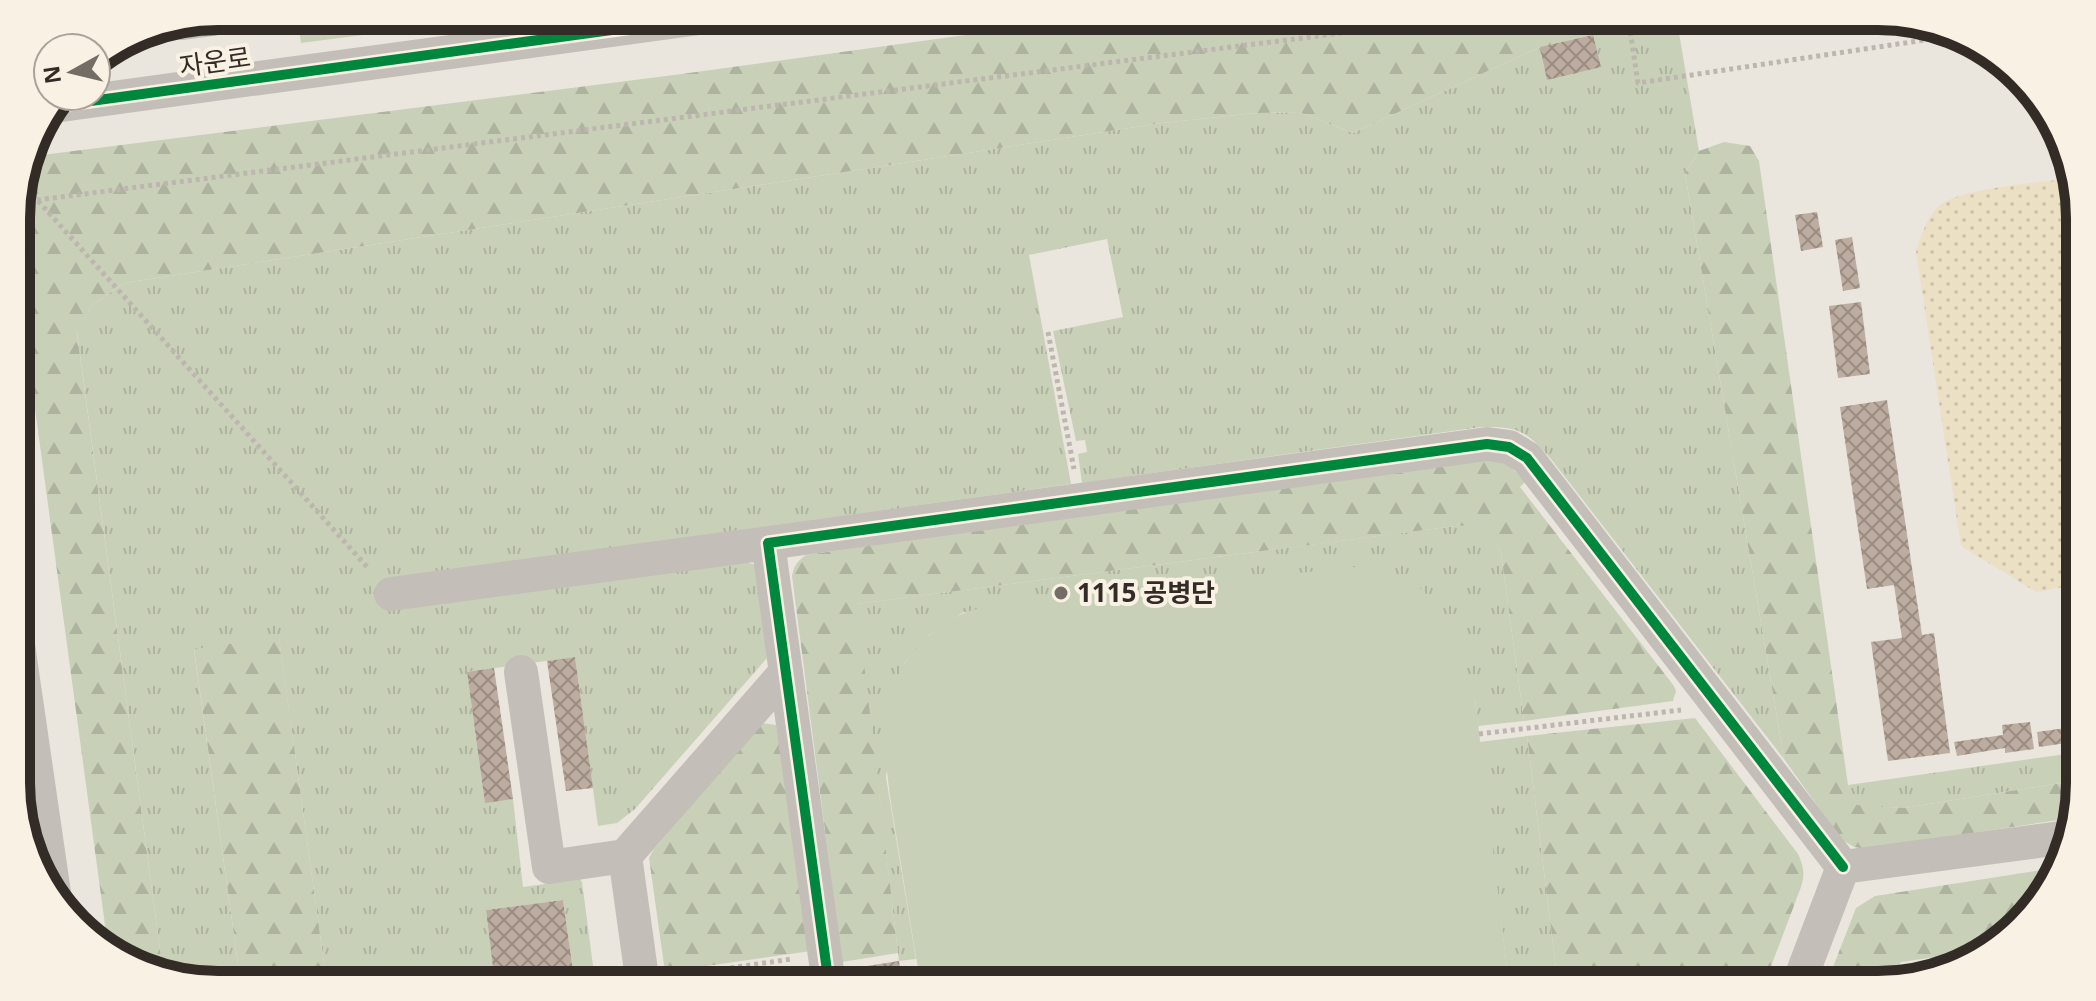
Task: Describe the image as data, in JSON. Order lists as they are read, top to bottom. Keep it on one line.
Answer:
{"streets":{"street":["자운로"]},"places":["1115 공병단"],"north":"left"}
